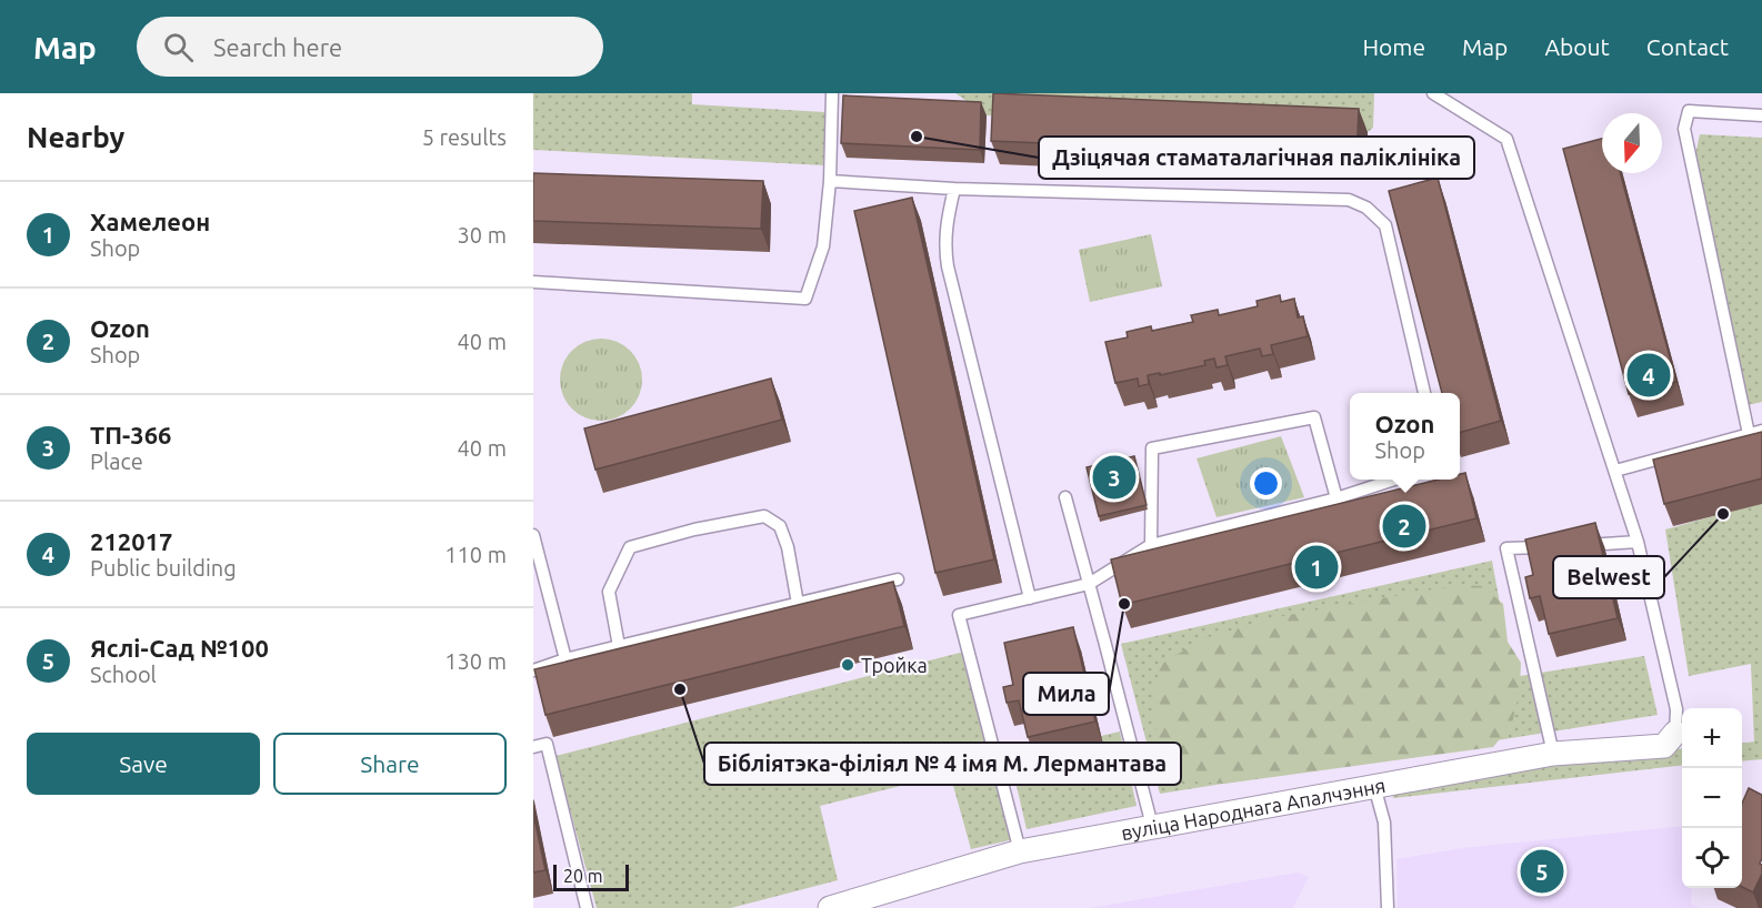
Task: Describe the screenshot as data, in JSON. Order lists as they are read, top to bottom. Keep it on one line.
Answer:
{"streets":{"street":["вуліца Народнага Апалчэння"]},"places":["Дзіцячая стаматалагічная паліклініка","Belwest","Мила","Тройка","Бібліятэка-філіял № 4 імя М. Лермантава"],"scale_bar":"20 m","north":"bottom","page":{"header":"Map","search":"Search here","nav":["Home","Map","About","Contact"],"heading":["Nearby","5 results"],"list":[{"mark":"1","name":"Хамелеон","note":"Shop","value":"30 m"},{"mark":"2","name":"Ozon","note":"Shop","value":"40 m"},{"mark":"3","name":"ТП-366","note":"Place","value":"40 m"},{"mark":"4","name":"212017","note":"Public building","value":"110 m"},{"mark":"5","name":"Яслі-Сад №100","note":"School","value":"130 m"}],"pins":["4","3","2","1","5"],"popup":["Ozon","Shop"],"map_buttons":["+","−"],"buttons":["Save","Share"],"scale":"20 m"}}
